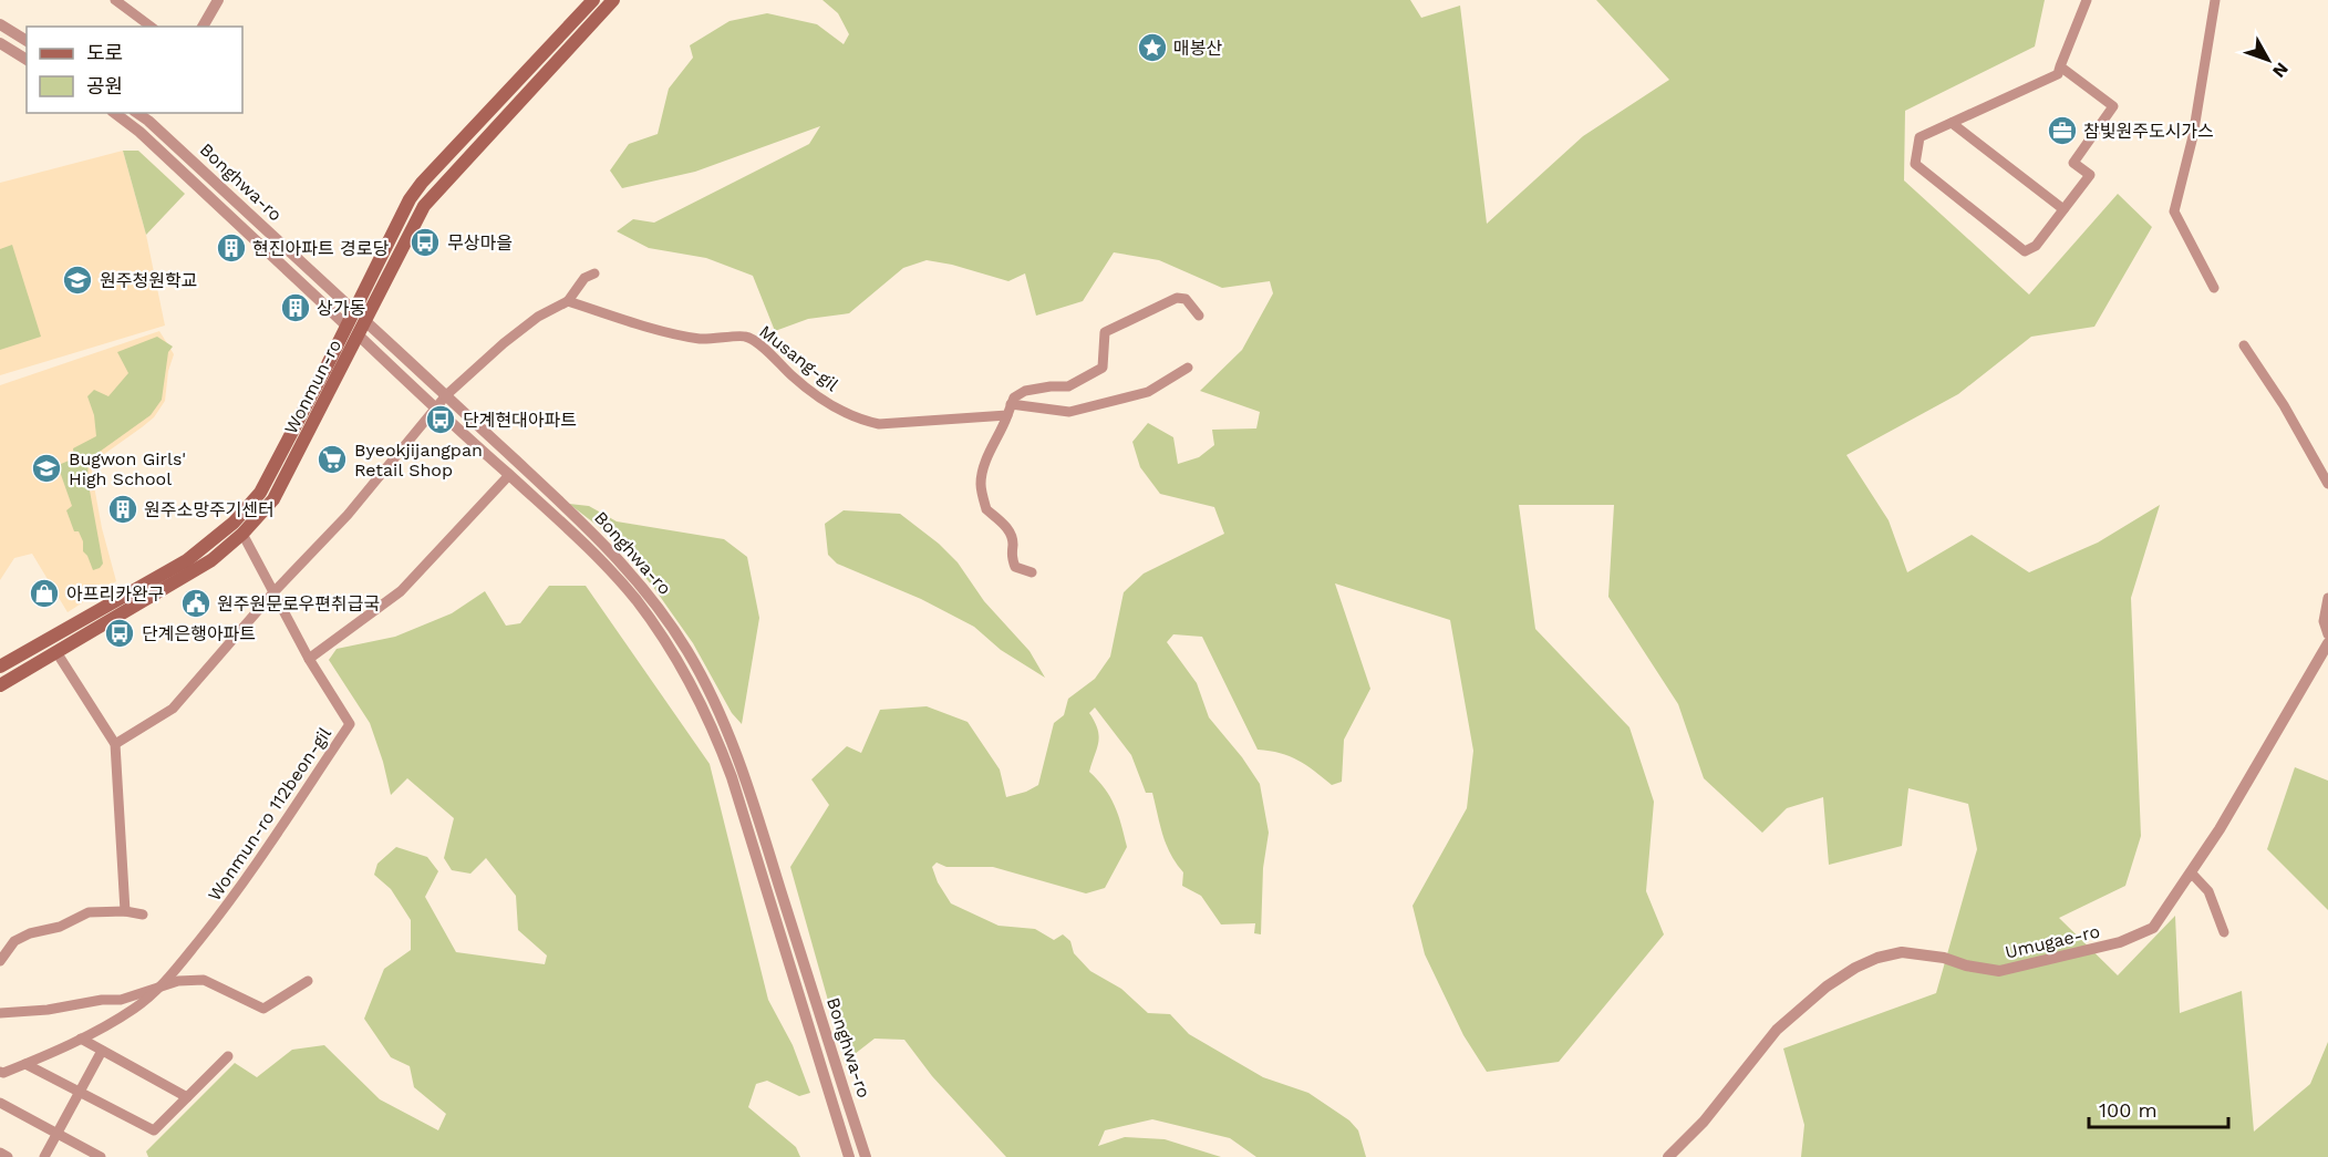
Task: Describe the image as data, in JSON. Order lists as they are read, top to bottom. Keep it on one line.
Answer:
{"streets":{"main road":["Bonghwa-ro","Wonmun-ro"],"street":["Musang-gil","Wonmun-ro 112beon-gil","Umugae-ro"]},"crossings":[["Bonghwa-ro","Wonmun-ro"],["Wonmun-ro","Wonmun-ro 112beon-gil"]],"places":{"place":["매봉산"],"office":["참빛원주도시가스"],"bus stop":["무상마을","단계현대아파트","단계은행아파트"],"building":["현진아파트 경로당","상가동","원주소망주기센터"],"school or university":["원주청원학교","Bugwon Girls' High School"],"supermarket":["Byeokjijangpan Retail Shop"],"shop":["아프리카완구"],"public building":["원주원문로우편취급국"]},"legend":["도로","공원"],"scale_bar":"100 m","north":"bottom right"}
